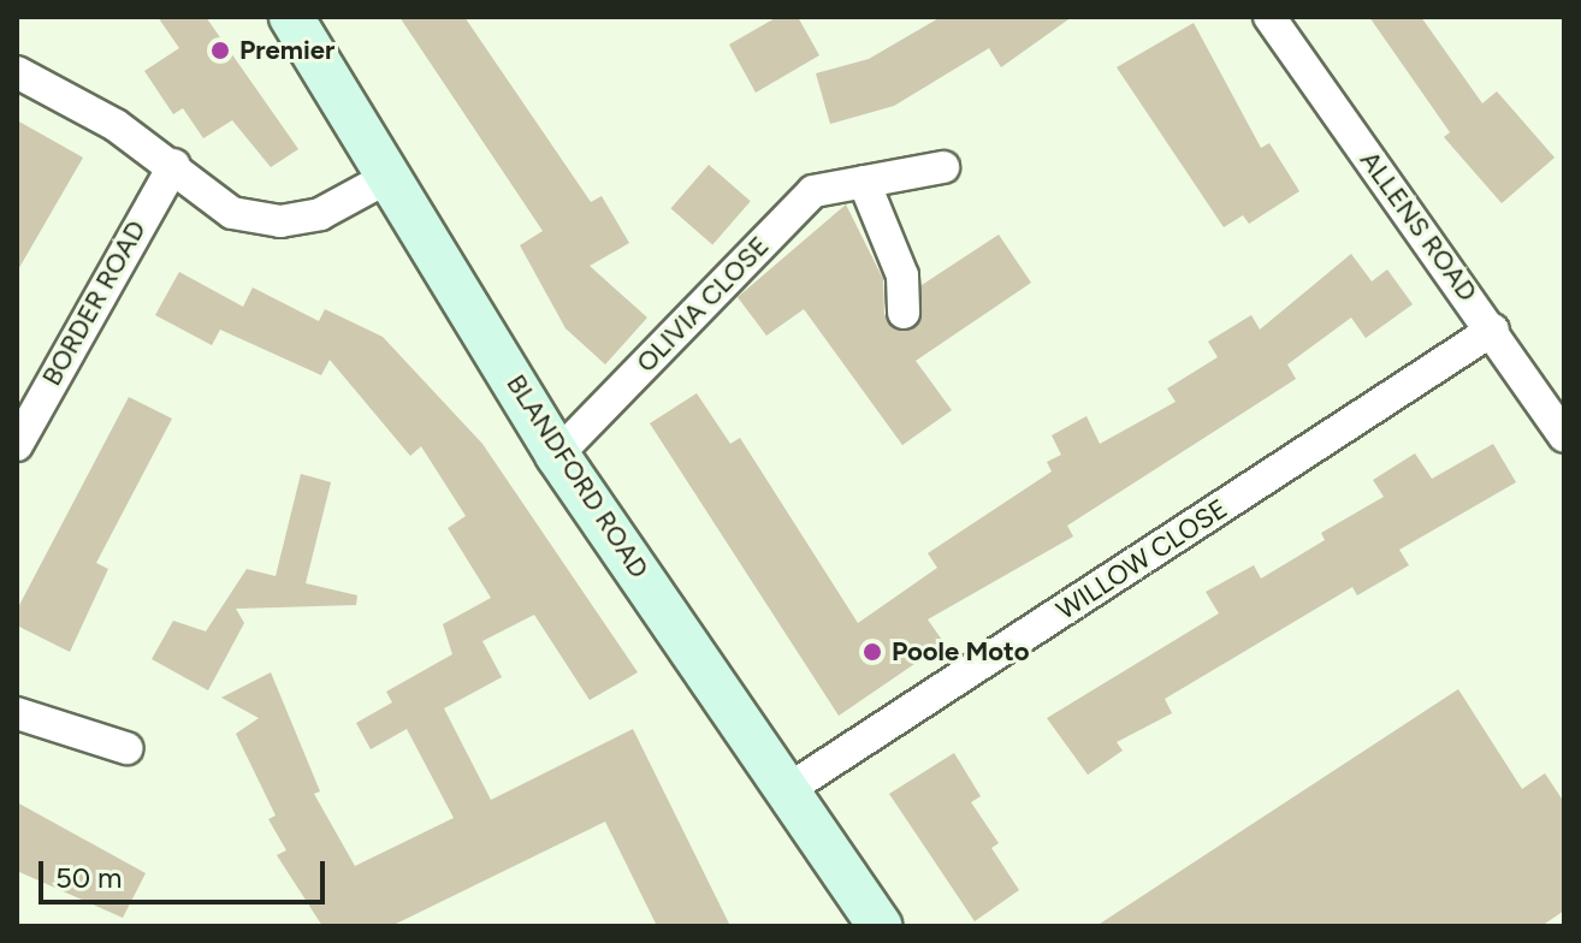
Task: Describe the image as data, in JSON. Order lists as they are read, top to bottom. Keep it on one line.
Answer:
{"streets":{"main road":["BLANDFORD ROAD"],"street":["ALLENS ROAD","BORDER ROAD","OLIVIA CLOSE","WILLOW CLOSE"]},"crossings":[["ALLENS ROAD","WILLOW CLOSE"],["OLIVIA CLOSE","BLANDFORD ROAD"],["BLANDFORD ROAD","WILLOW CLOSE"]],"places":["Premier","Poole Moto"],"scale_bar":"50 m"}
